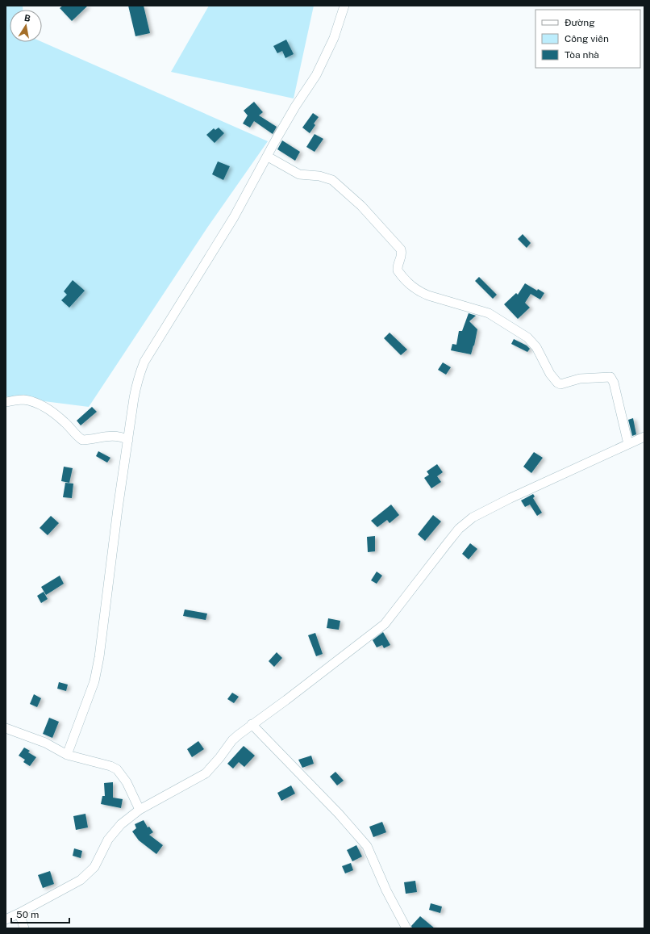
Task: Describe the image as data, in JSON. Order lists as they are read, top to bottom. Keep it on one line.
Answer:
{"legend":["Đường","Công viên","Tòa nhà"],"scale_bar":"50 m","north":"top"}
